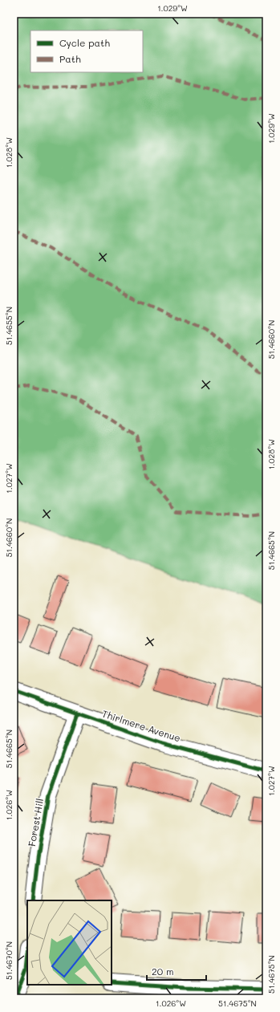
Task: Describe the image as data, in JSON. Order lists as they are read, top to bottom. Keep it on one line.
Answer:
{"streets":{"street":["Thirlmere Avenue","Forest Hill"]},"crossings":[["Thirlmere Avenue","Forest Hill"]],"legend":["Cycle path","Path"],"scale_bar":"20 m","coordinates":["1.029°W","1.028°W","51.4655°N","51.4660°N","1.027°W","51.4665°N","1.026°W","51.4670°N","51.4675°N"]}
